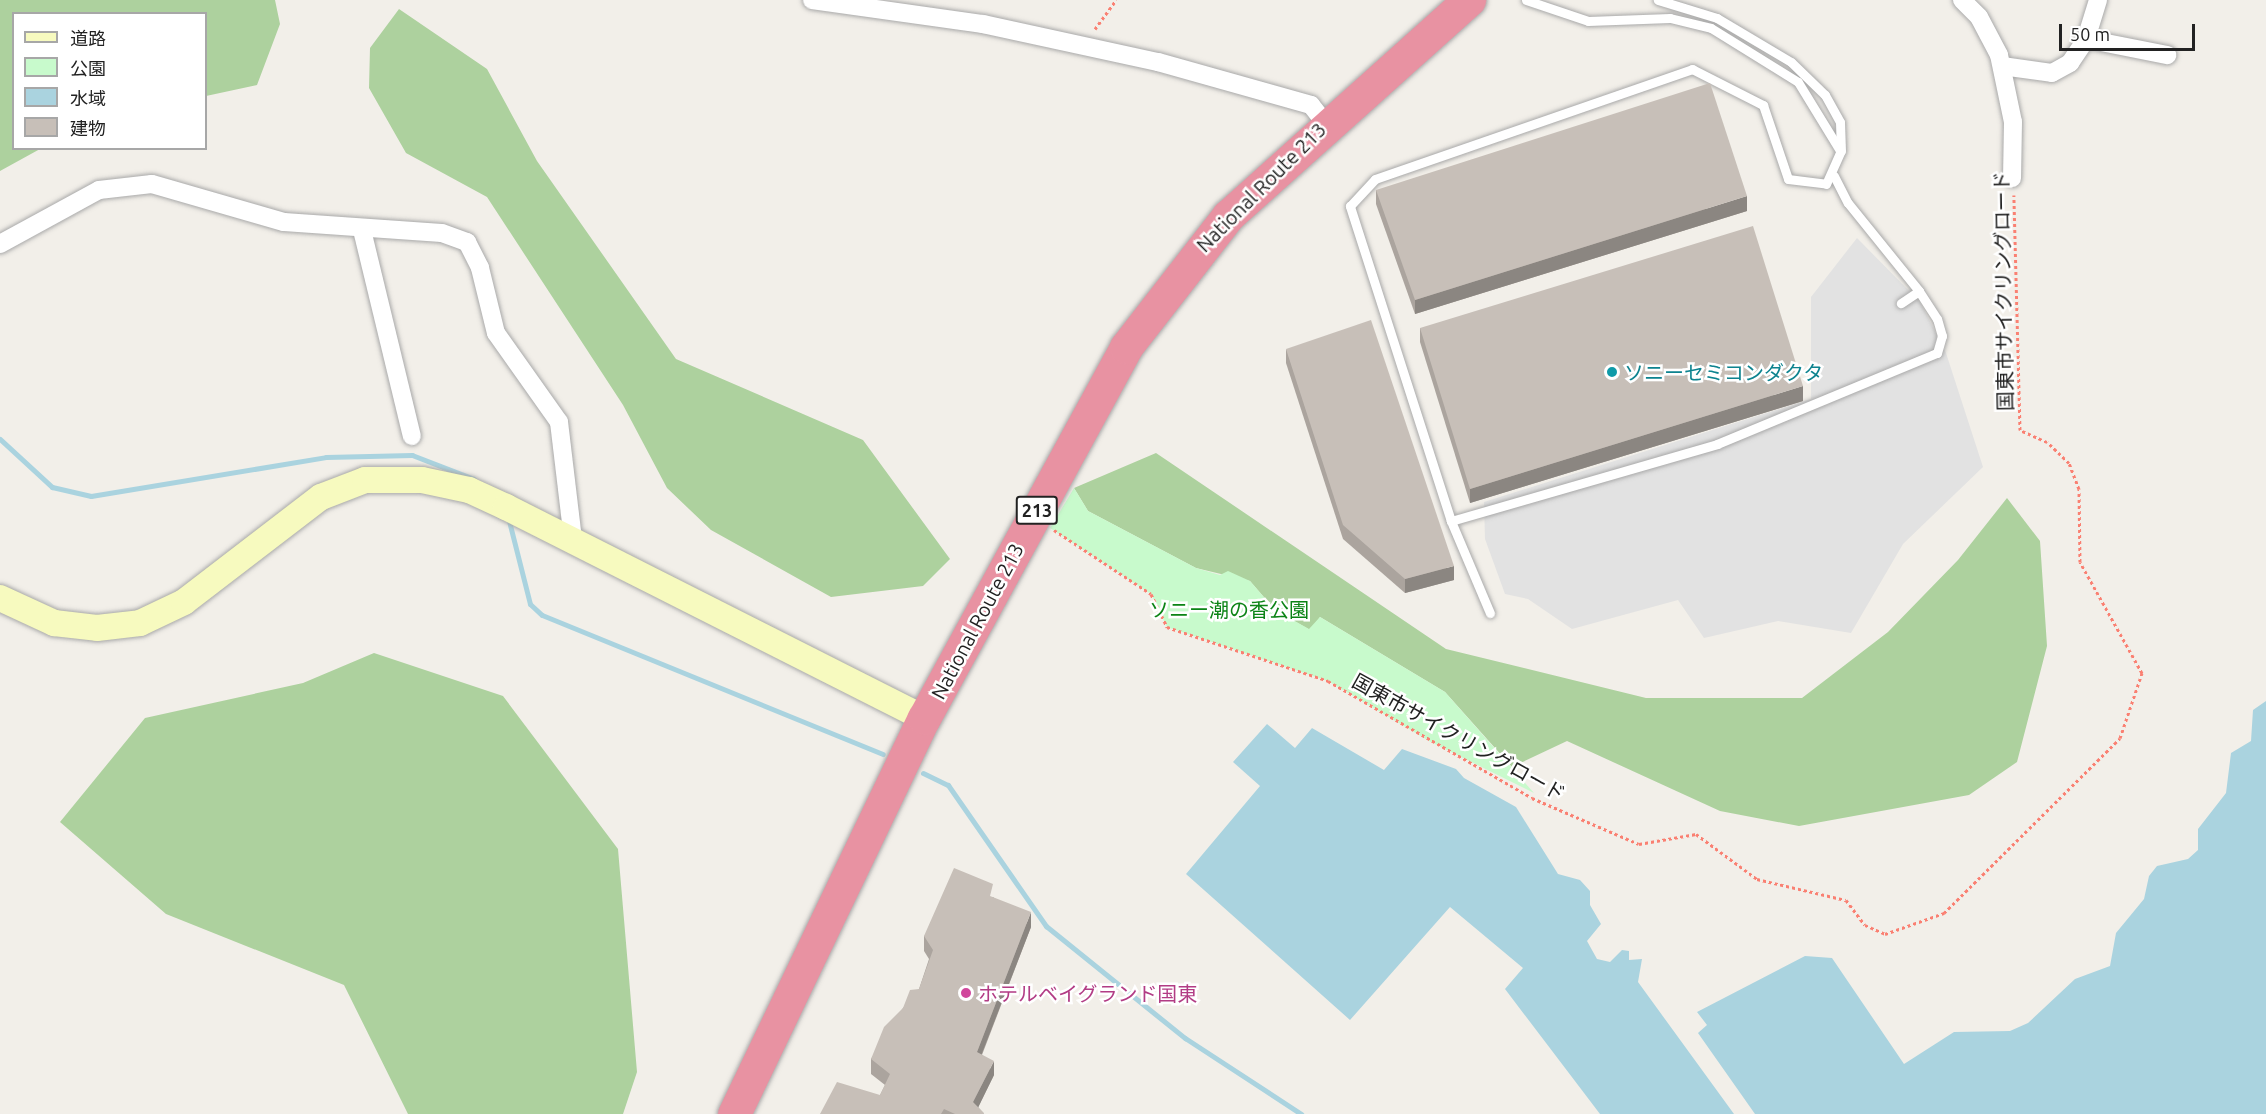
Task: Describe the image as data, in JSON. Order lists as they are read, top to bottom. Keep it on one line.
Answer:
{"streets":{"highway":["National Route 213","213"],"path":["国東市サイクリングロード"]},"parks":["ソニー潮の香公園"],"places":["ソニーセミコンダクタ","ホテルベイグランド国東"],"legend":["道路","公園","水域","建物"],"scale_bar":"50 m"}
